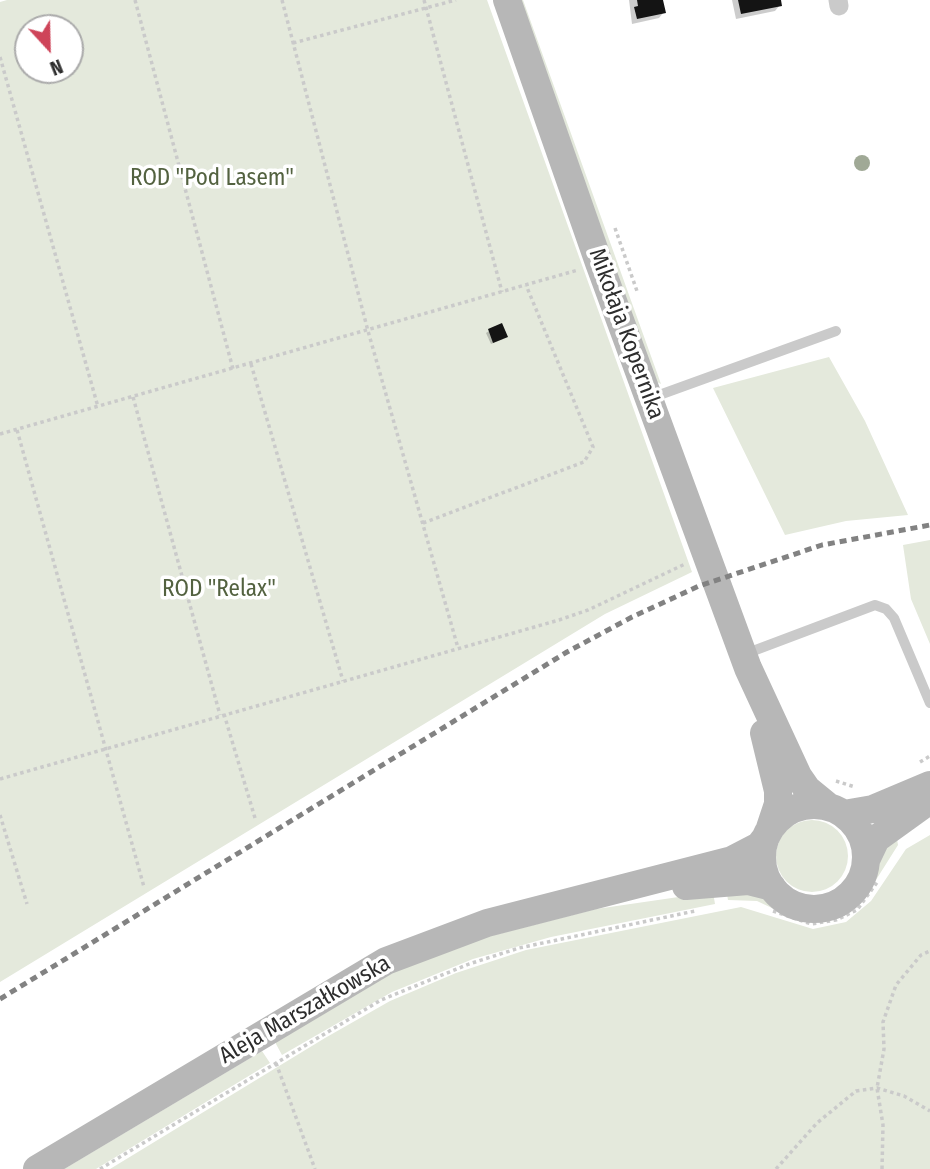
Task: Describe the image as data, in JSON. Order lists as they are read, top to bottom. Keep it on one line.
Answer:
{"streets":{"main road":["Mikołaja Kopernika","Aleja Marszałkowska"]},"crossings":[["Mikołaja Kopernika","Aleja Marszałkowska"]],"parks":["ROD \"Pod Lasem\"","ROD \"Relax\""],"north":"bottom"}
